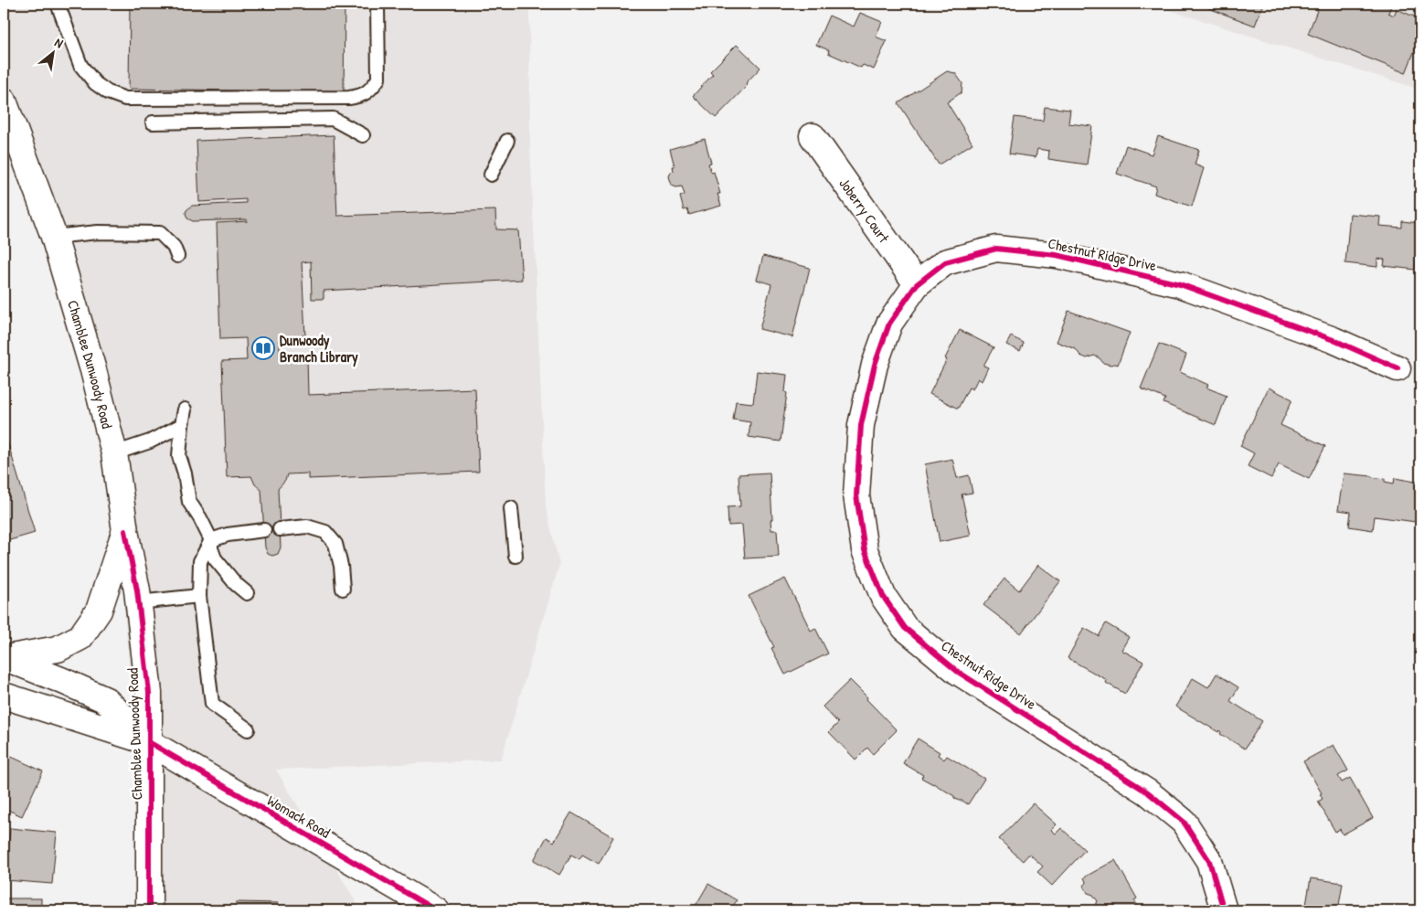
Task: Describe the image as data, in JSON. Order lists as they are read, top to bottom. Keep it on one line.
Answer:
{"streets":{"street":["Joberry Court","Chestnut Ridge Drive","Chamblee Dunwoody Road","Womack Road"]},"crossings":[["Joberry Court","Chestnut Ridge Drive"],["Chamblee Dunwoody Road","Womack Road"]],"places":{"library":["Dunwoody Branch Library"]},"north":"top right"}
